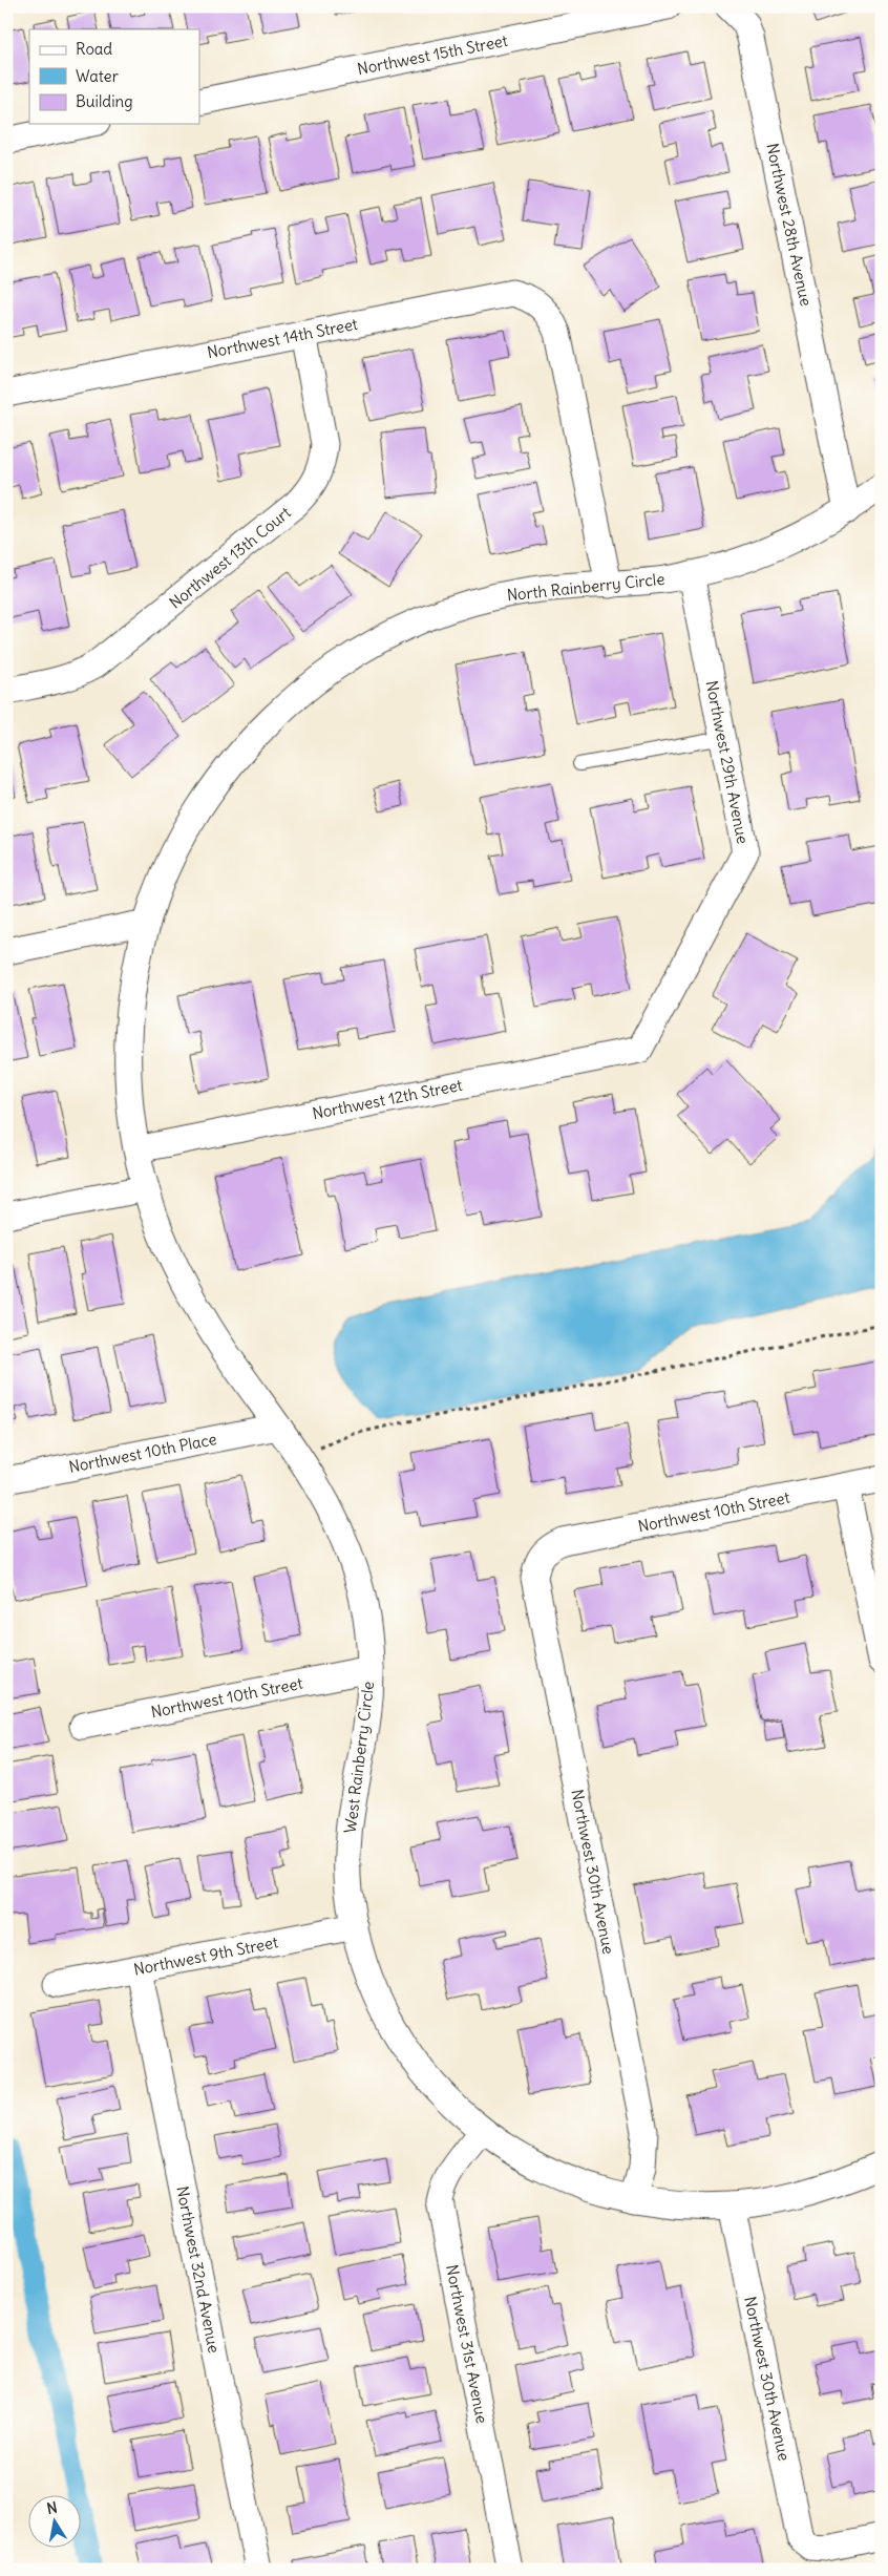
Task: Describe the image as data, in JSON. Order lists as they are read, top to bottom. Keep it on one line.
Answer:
{"streets":{"street":["Northwest 15th Street","Northwest 28th Avenue","Northwest 14th Street","Northwest 13th Court","North Rainberry Circle","Northwest 29th Avenue","Northwest 12th Street","Northwest 10th Place","Northwest 10th Street","West Rainberry Circle","Northwest 30th Avenue","Northwest 9th Street","Northwest 32nd Avenue","Northwest 31st Avenue"]},"crossings":[["Northwest 28th Avenue","North Rainberry Circle"],["Northwest 14th Street","Northwest 13th Court"],["Northwest 14th Street","North Rainberry Circle"],["North Rainberry Circle","Northwest 29th Avenue"],["North Rainberry Circle","Northwest 12th Street"],["North Rainberry Circle","Northwest 10th Place"],["North Rainberry Circle","West Rainberry Circle"],["Northwest 29th Avenue","Northwest 12th Street"],["Northwest 10th Place","West Rainberry Circle"],["Northwest 10th Street","West Rainberry Circle"],["Northwest 10th Street","Northwest 30th Avenue"],["West Rainberry Circle","Northwest 30th Avenue"],["West Rainberry Circle","Northwest 9th Street"],["West Rainberry Circle","Northwest 31st Avenue"],["Northwest 9th Street","Northwest 32nd Avenue"]],"legend":["Road","Water","Building"],"north":"top"}
